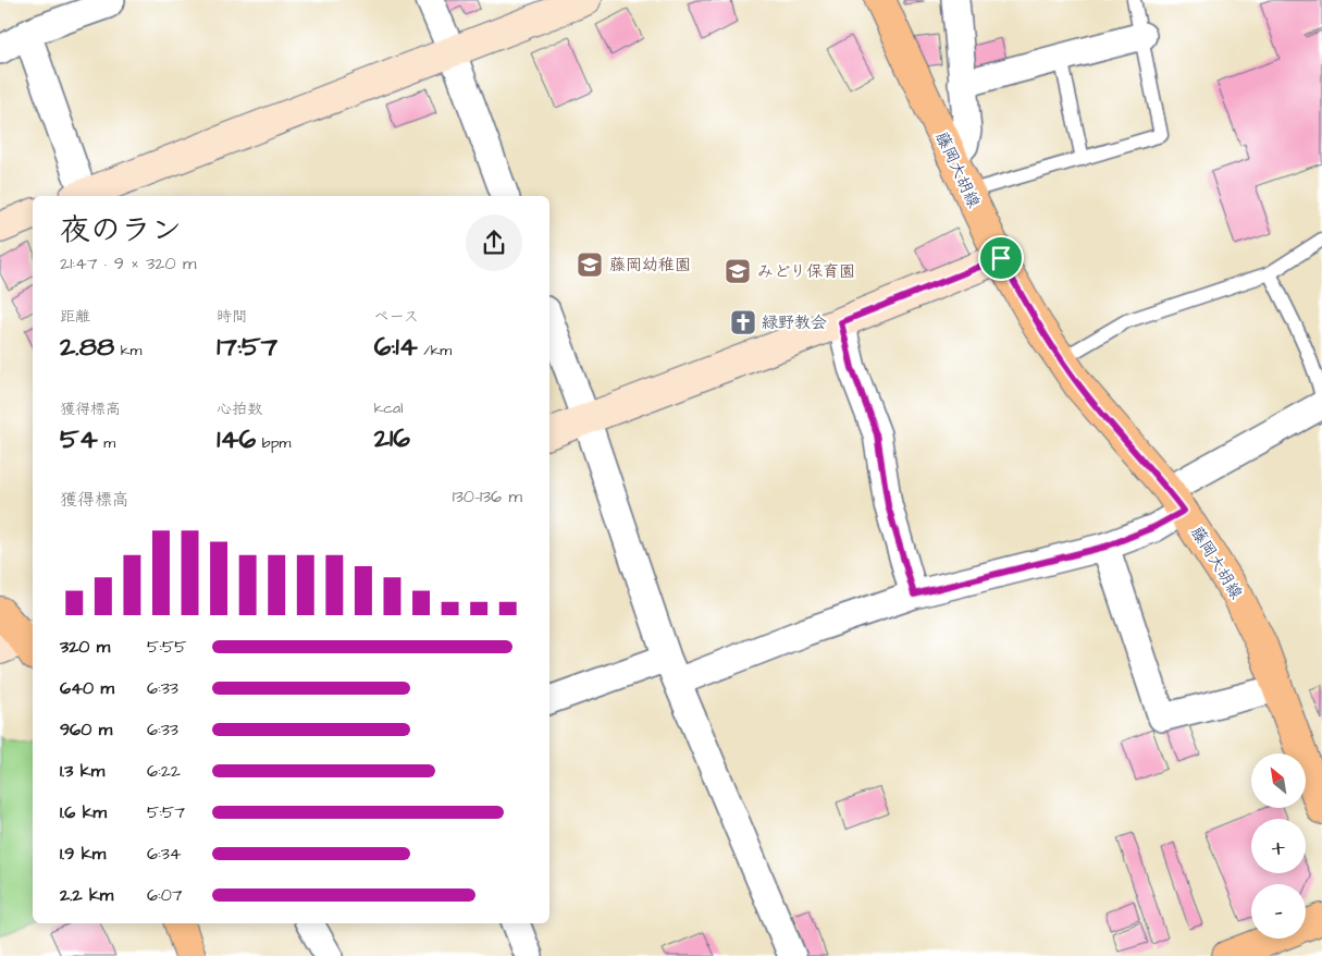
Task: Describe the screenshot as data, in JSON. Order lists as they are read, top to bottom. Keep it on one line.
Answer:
{"streets":{"main road":["藤岡大胡線"]},"places":{"school or university":["藤岡幼稚園","みどり保育園"],"church":["緑野教会"]},"north":"top left","page":{"heading":["夜のラン","21:47 · 9 × 320 m"],"stats":[["距離","2.88 km"],["時間","17:57"],["ペース","6:14 /km"],["獲得標高","54 m"],["心拍数","146 bpm"],["kcal","216"]],"chart":["獲得標高","130–136 m"],"list":[{"name":"320 m","note":"5:55"},{"name":"640 m","note":"6:33"},{"name":"960 m","note":"6:33"},{"name":"1.3 km","note":"6:22"},{"name":"1.6 km","note":"5:57"},{"name":"1.9 km","note":"6:34"},{"name":"2.2 km","note":"6:07"}],"map_buttons":["+","−"]}}
